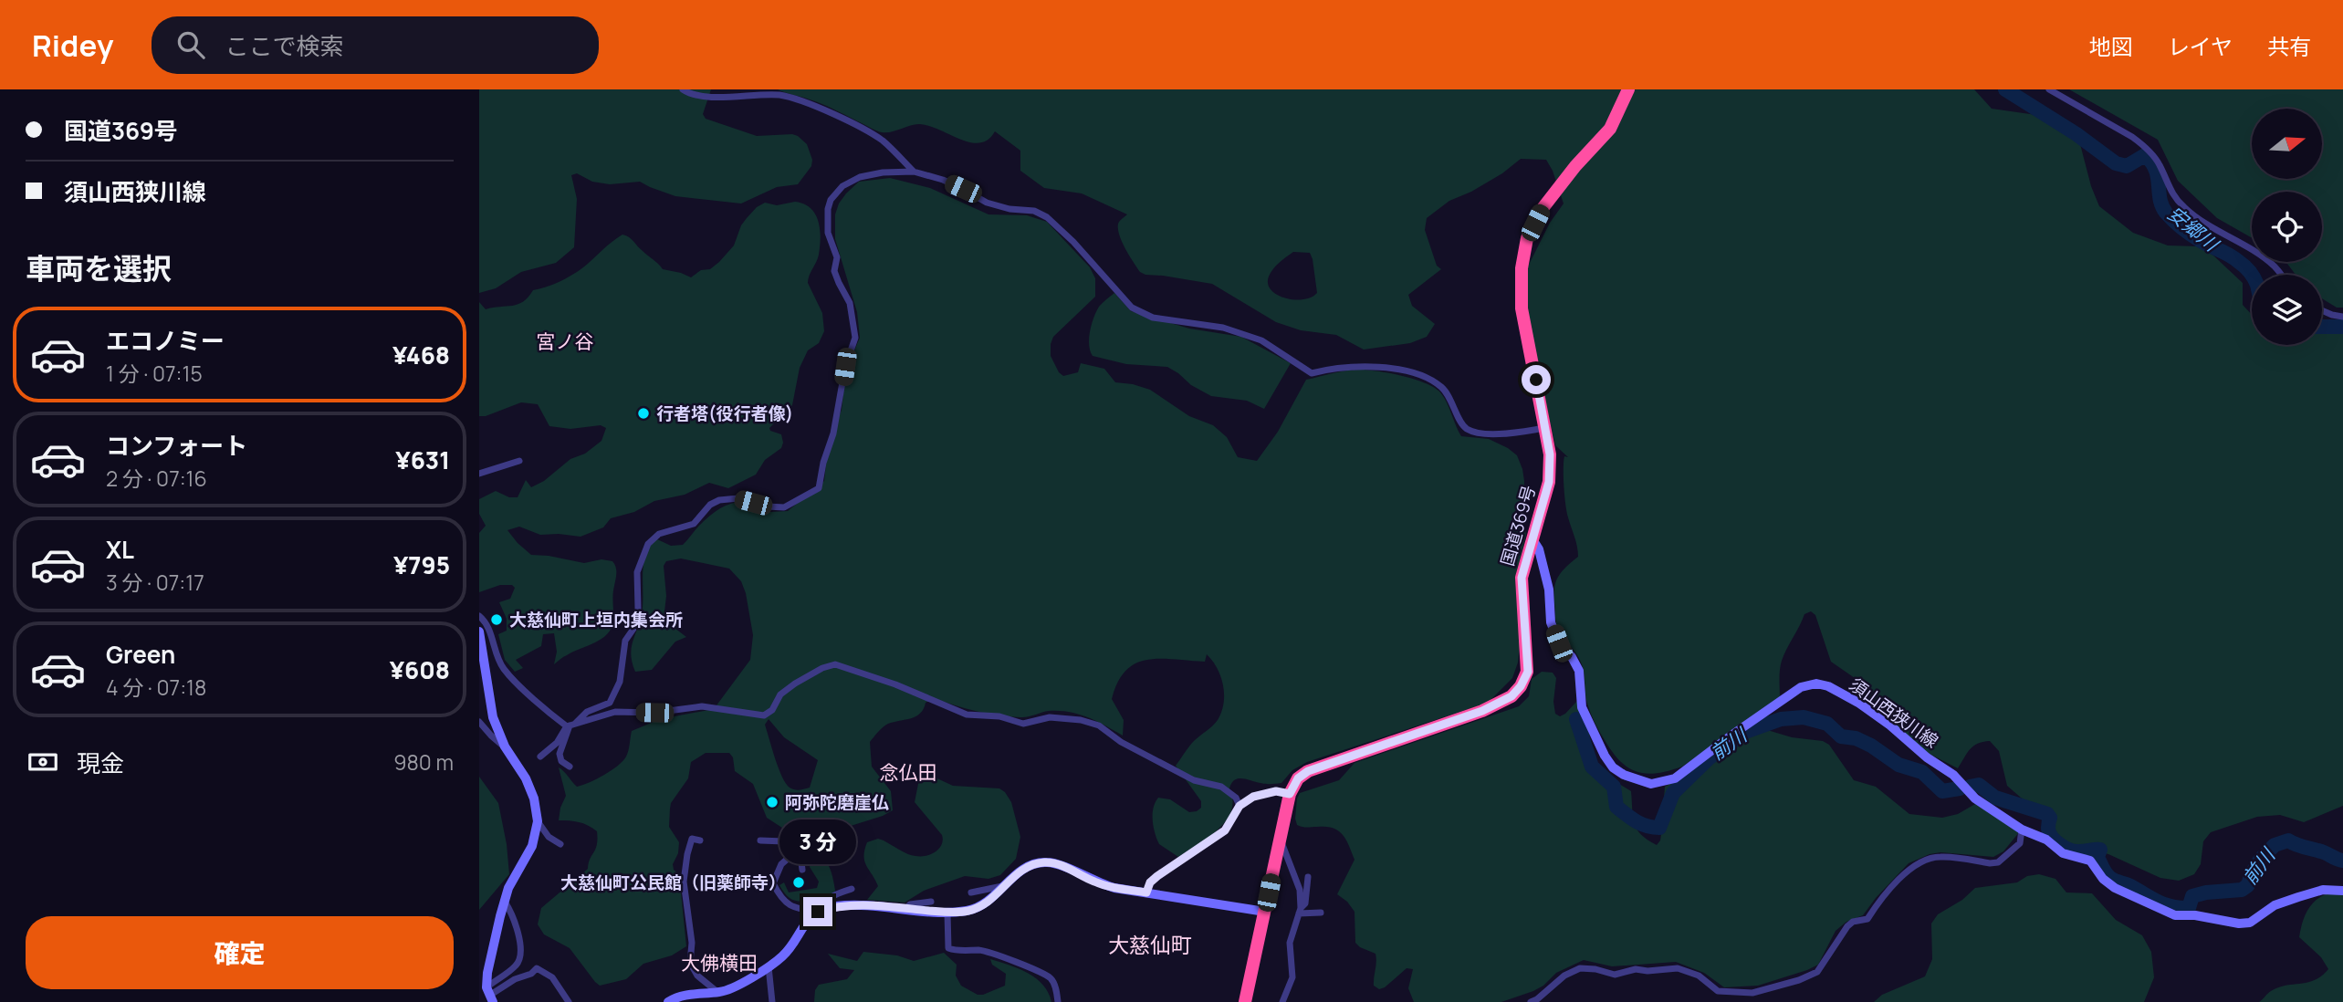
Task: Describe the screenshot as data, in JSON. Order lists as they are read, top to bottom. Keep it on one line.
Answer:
{"streets":{"highway":["国道369号"],"main road":["須山西狭川線"]},"crossings":[["国道369号","須山西狭川線"]],"districts":["宮ノ谷","念仏田","大慈仙町","大佛横田"],"water":["安郷川","前川"],"places":["行者塔(役行者像)","大慈仙町上垣内集会所","阿弥陀磨崖仏","大慈仙町公民館（旧薬師寺）"],"north":"right","page":{"header":"Ridey","search":"ここで検索","nav":["地図","レイヤ","共有"],"banner":["国道369号","須山西狭川線"],"heading":"車両を選択","list":[{"name":"エコノミー","note":"1 分 · 07:15","value":"¥468"},{"name":"コンフォート","note":"2 分 · 07:16","value":"¥631"},{"name":"XL","note":"3 分 · 07:17","value":"¥795"},{"name":"Green","note":"4 分 · 07:18","value":"¥608"}],"pay":["現金","980 m"],"bubble":"3 分","buttons":"確定"}}
